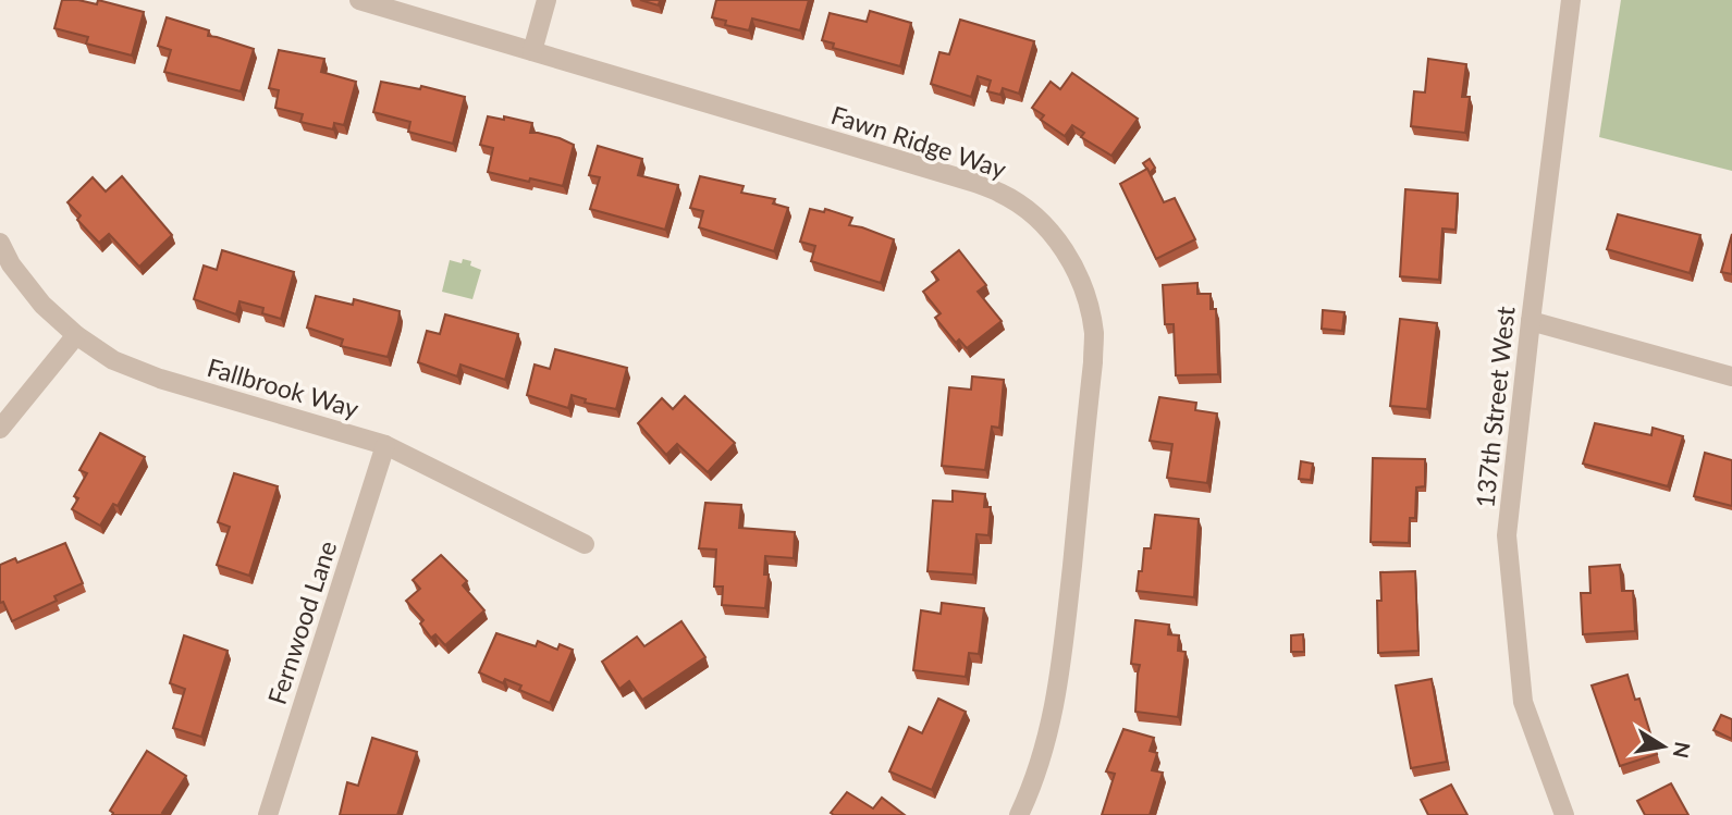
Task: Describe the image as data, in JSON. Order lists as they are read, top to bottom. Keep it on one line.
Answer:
{"streets":{"street":["Fawn Ridge Way","Fallbrook Way","137th Street West","Fernwood Lane"]},"crossings":[["Fallbrook Way","Fernwood Lane"]],"north":"right"}
